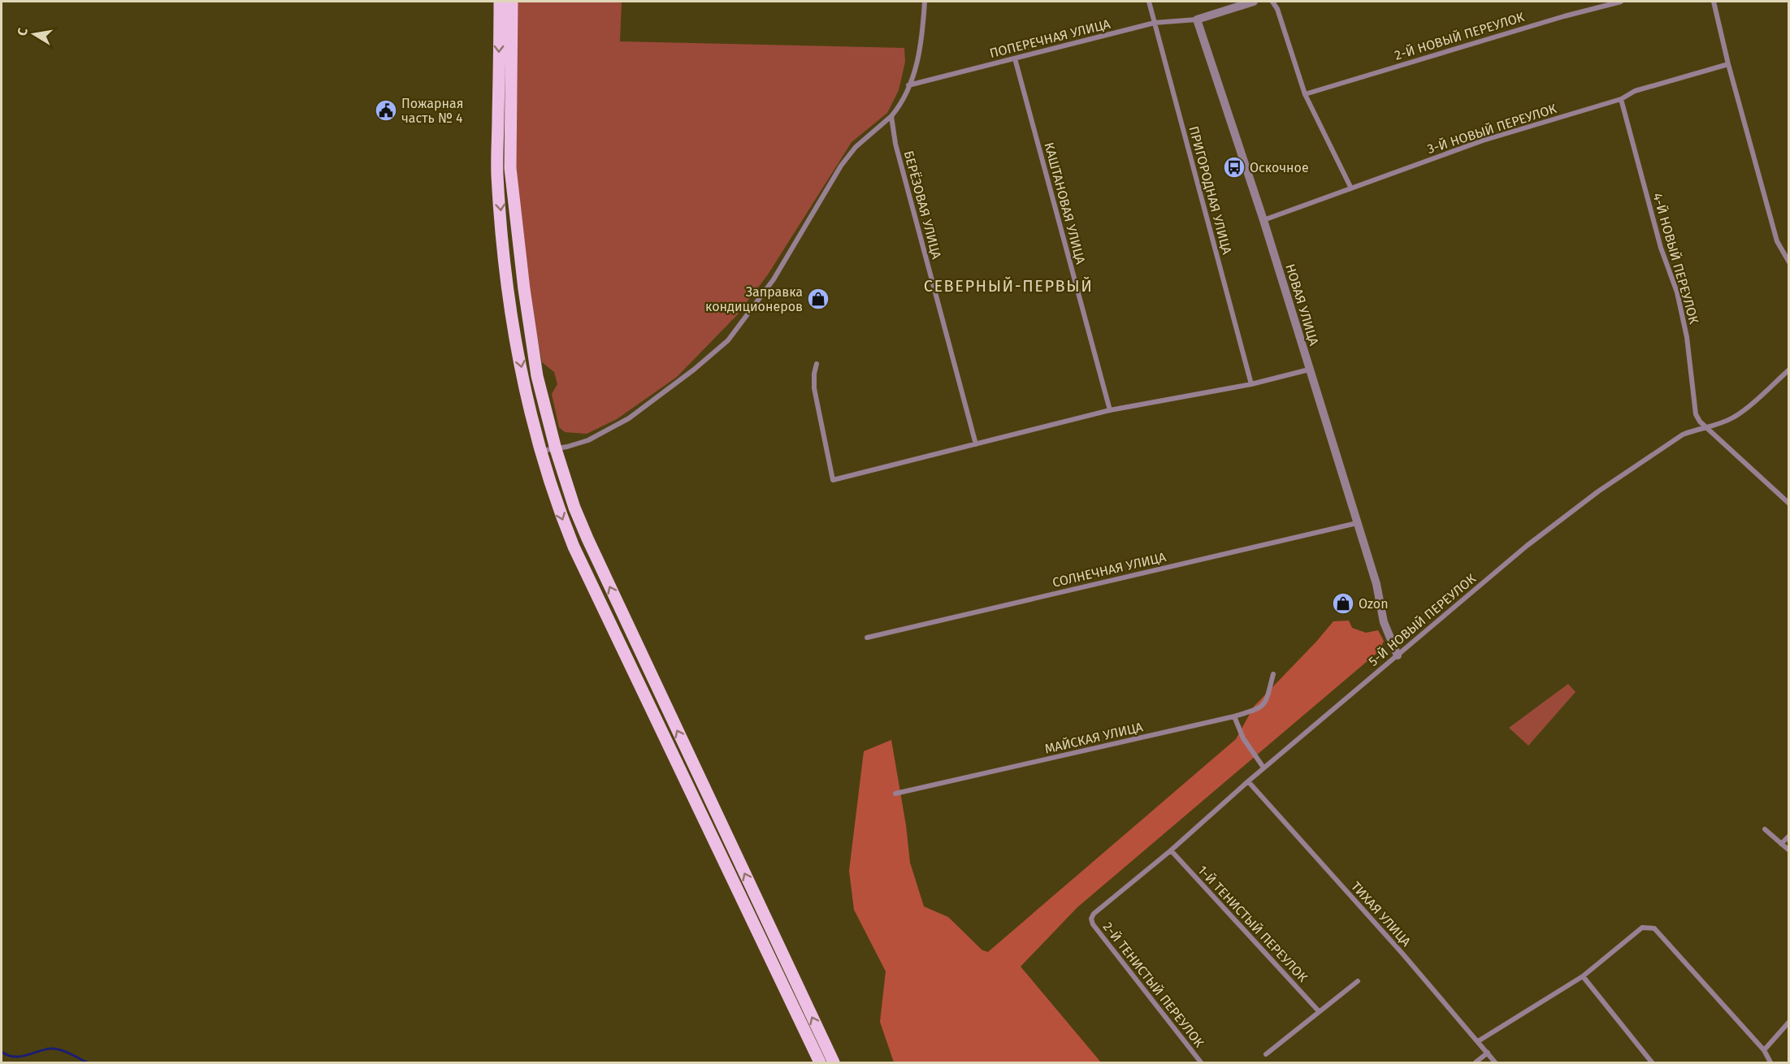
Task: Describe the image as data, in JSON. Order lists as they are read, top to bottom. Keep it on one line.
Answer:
{"streets":{"street":["2-Й НОВЫЙ ПЕРЕУЛОК","ПОПЕРЕЧНАЯ УЛИЦА","3-Й НОВЫЙ ПЕРЕУЛОК","ПРИГОРОДНАЯ УЛИЦА","КАШТАНОВАЯ УЛИЦА","БЕРЁЗОВАЯ УЛИЦА","4-Й НОВЫЙ ПЕРЕУЛОК","НОВАЯ УЛИЦА","СОЛНЕЧНАЯ УЛИЦА","5-Й НОВЫЙ ПЕРЕУЛОК","МАЙСКАЯ УЛИЦА","ТИХАЯ УЛИЦА","1-Й ТЕНИСТЫЙ ПЕРЕУЛОК","2-Й ТЕНИСТЫЙ ПЕРЕУЛОК"]},"crossings":[["ПОПЕРЕЧНАЯ УЛИЦА","ПРИГОРОДНАЯ УЛИЦА"],["ПОПЕРЕЧНАЯ УЛИЦА","КАШТАНОВАЯ УЛИЦА"],["ПОПЕРЕЧНАЯ УЛИЦА","НОВАЯ УЛИЦА"],["3-Й НОВЫЙ ПЕРЕУЛОК","4-Й НОВЫЙ ПЕРЕУЛОК"],["3-Й НОВЫЙ ПЕРЕУЛОК","НОВАЯ УЛИЦА"],["4-Й НОВЫЙ ПЕРЕУЛОК","5-Й НОВЫЙ ПЕРЕУЛОК"],["НОВАЯ УЛИЦА","СОЛНЕЧНАЯ УЛИЦА"],["НОВАЯ УЛИЦА","5-Й НОВЫЙ ПЕРЕУЛОК"],["5-Й НОВЫЙ ПЕРЕУЛОК","ТИХАЯ УЛИЦА"],["5-Й НОВЫЙ ПЕРЕУЛОК","1-Й ТЕНИСТЫЙ ПЕРЕУЛОК"],["5-Й НОВЫЙ ПЕРЕУЛОК","2-Й ТЕНИСТЫЙ ПЕРЕУЛОК"]],"districts":["СЕВЕРНЫЙ-ПЕРВЫЙ"],"places":{"public building":["Пожарная часть № 4"],"bus stop":["Оскочное"],"shop":["Заправка кондиционеров","Ozon"]},"north":"left"}
